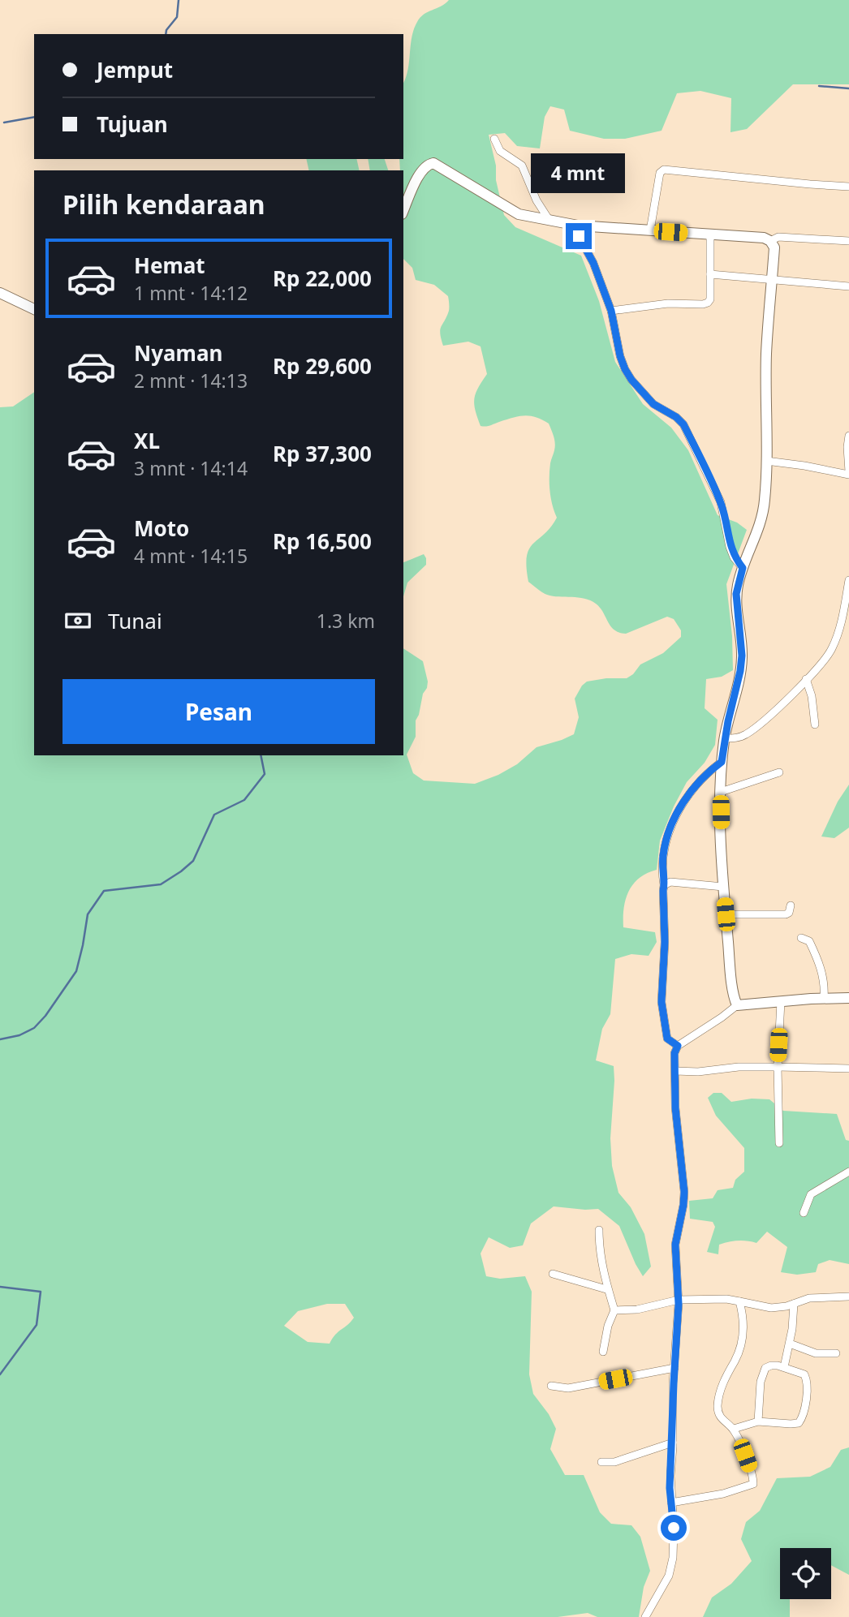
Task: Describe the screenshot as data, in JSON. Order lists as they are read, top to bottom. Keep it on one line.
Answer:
{"page":{"banner":["Jemput","Tujuan"],"bubble":"4 mnt","heading":"Pilih kendaraan","list":[{"name":"Hemat","note":"1 mnt · 14:12","value":"Rp 22,000"},{"name":"Nyaman","note":"2 mnt · 14:13","value":"Rp 29,600"},{"name":"XL","note":"3 mnt · 14:14","value":"Rp 37,300"},{"name":"Moto","note":"4 mnt · 14:15","value":"Rp 16,500"}],"pay":["Tunai","1.3 km"],"buttons":"Pesan"}}
